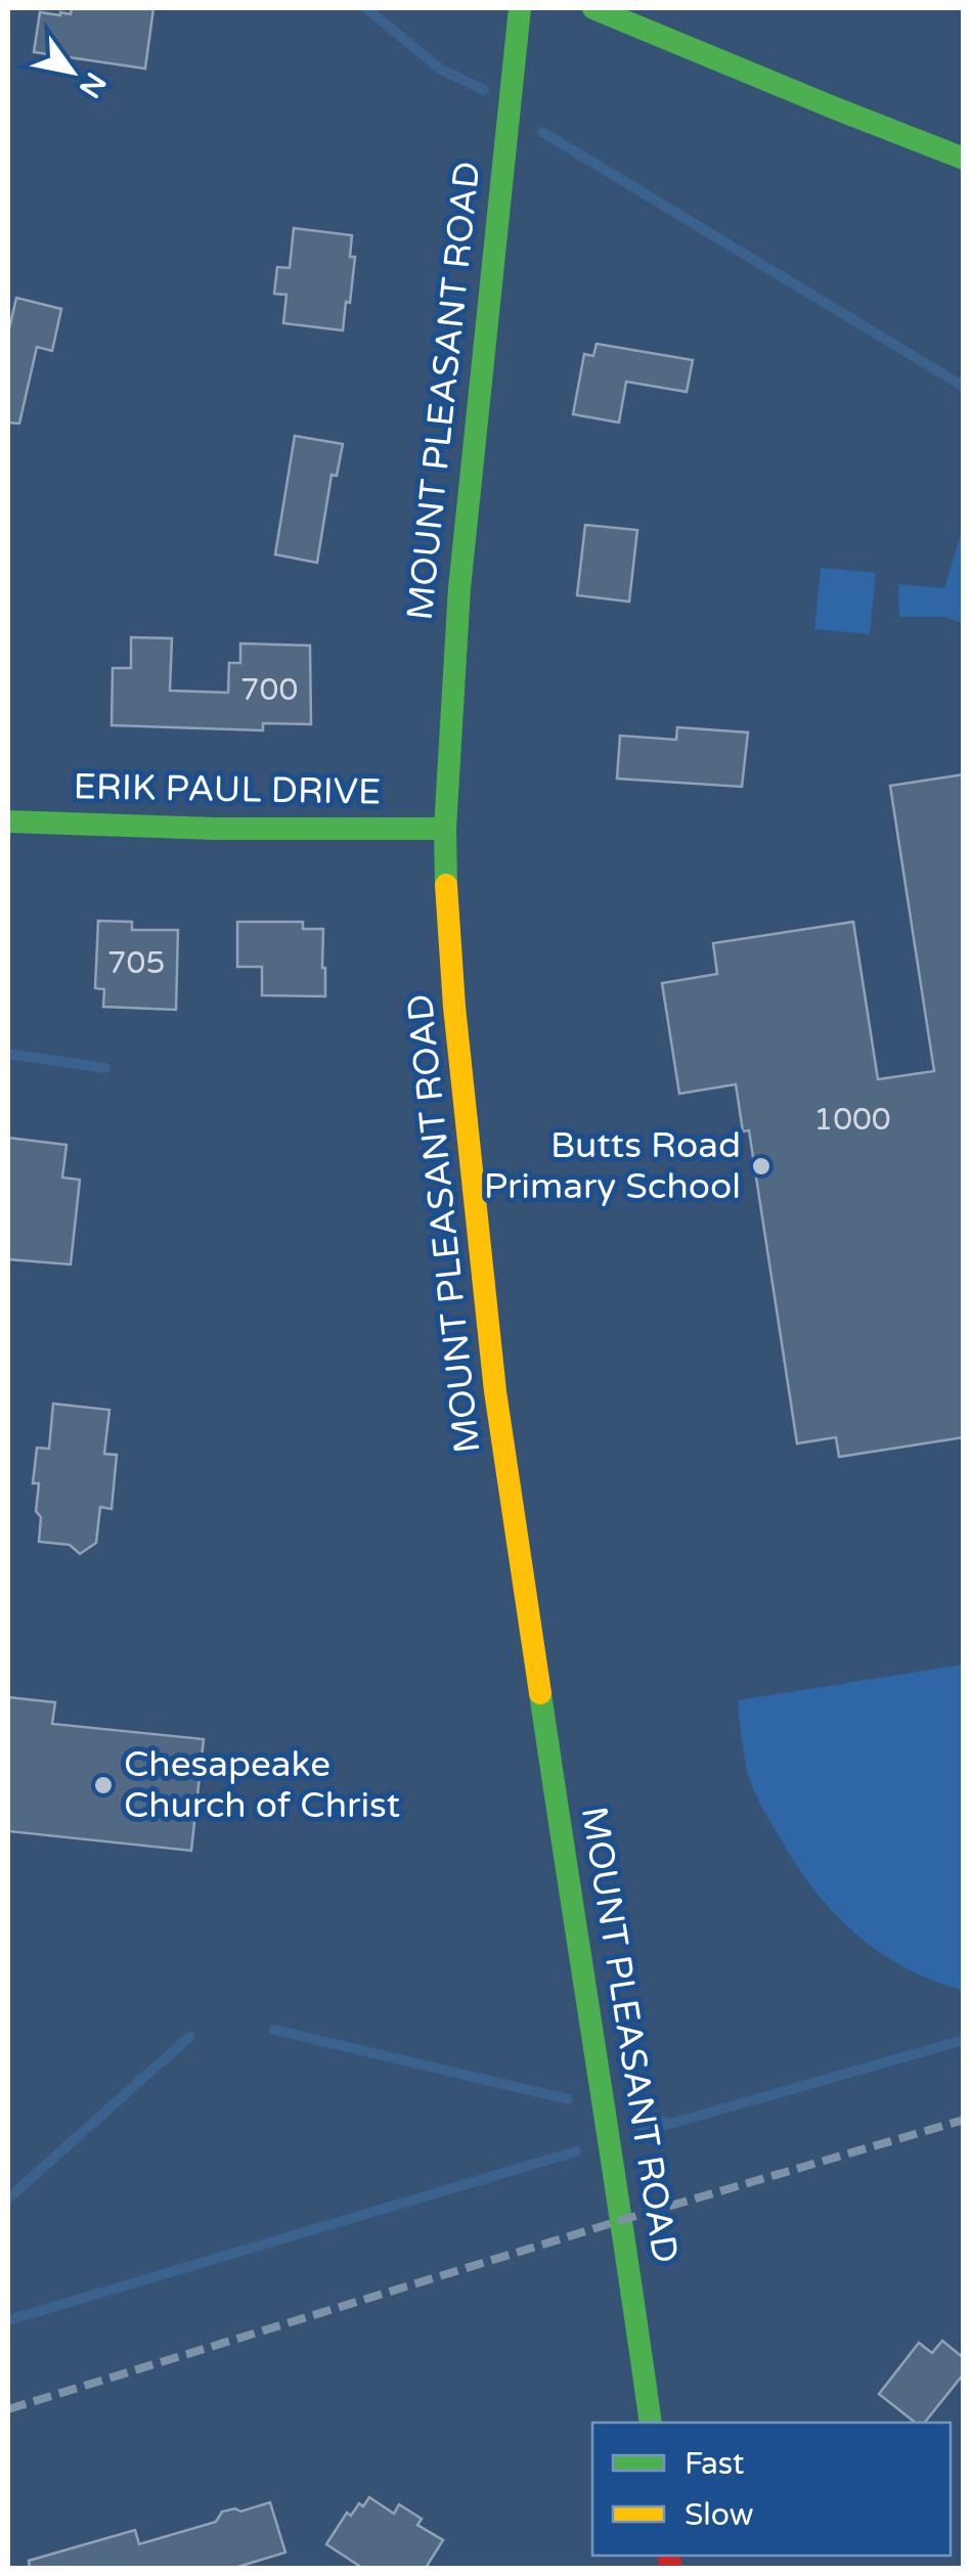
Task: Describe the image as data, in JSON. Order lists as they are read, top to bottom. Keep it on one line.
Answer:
{"streets":{"main road":["MOUNT PLEASANT ROAD","ERIK PAUL DRIVE"]},"crossings":[["MOUNT PLEASANT ROAD","ERIK PAUL DRIVE"]],"places":["Butts Road Primary School","Chesapeake Church of Christ"],"house_numbers":["700","705","1000"],"legend":["Fast","Slow"],"north":"bottom right"}
